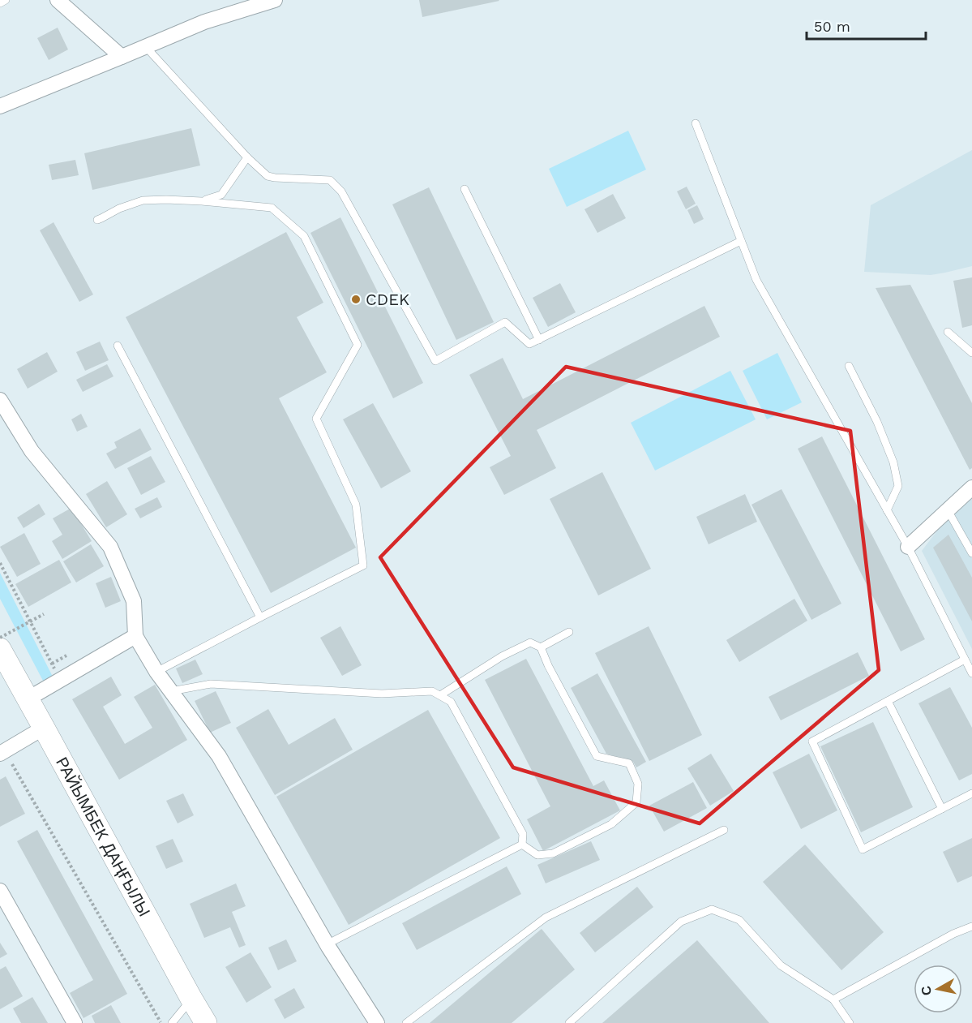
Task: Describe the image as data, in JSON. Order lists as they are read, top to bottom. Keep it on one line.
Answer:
{"streets":{"main road":["РАЙЫМБЕК ДАҢҒЫЛЫ"]},"places":["CDEK"],"scale_bar":"50 m","north":"left"}
